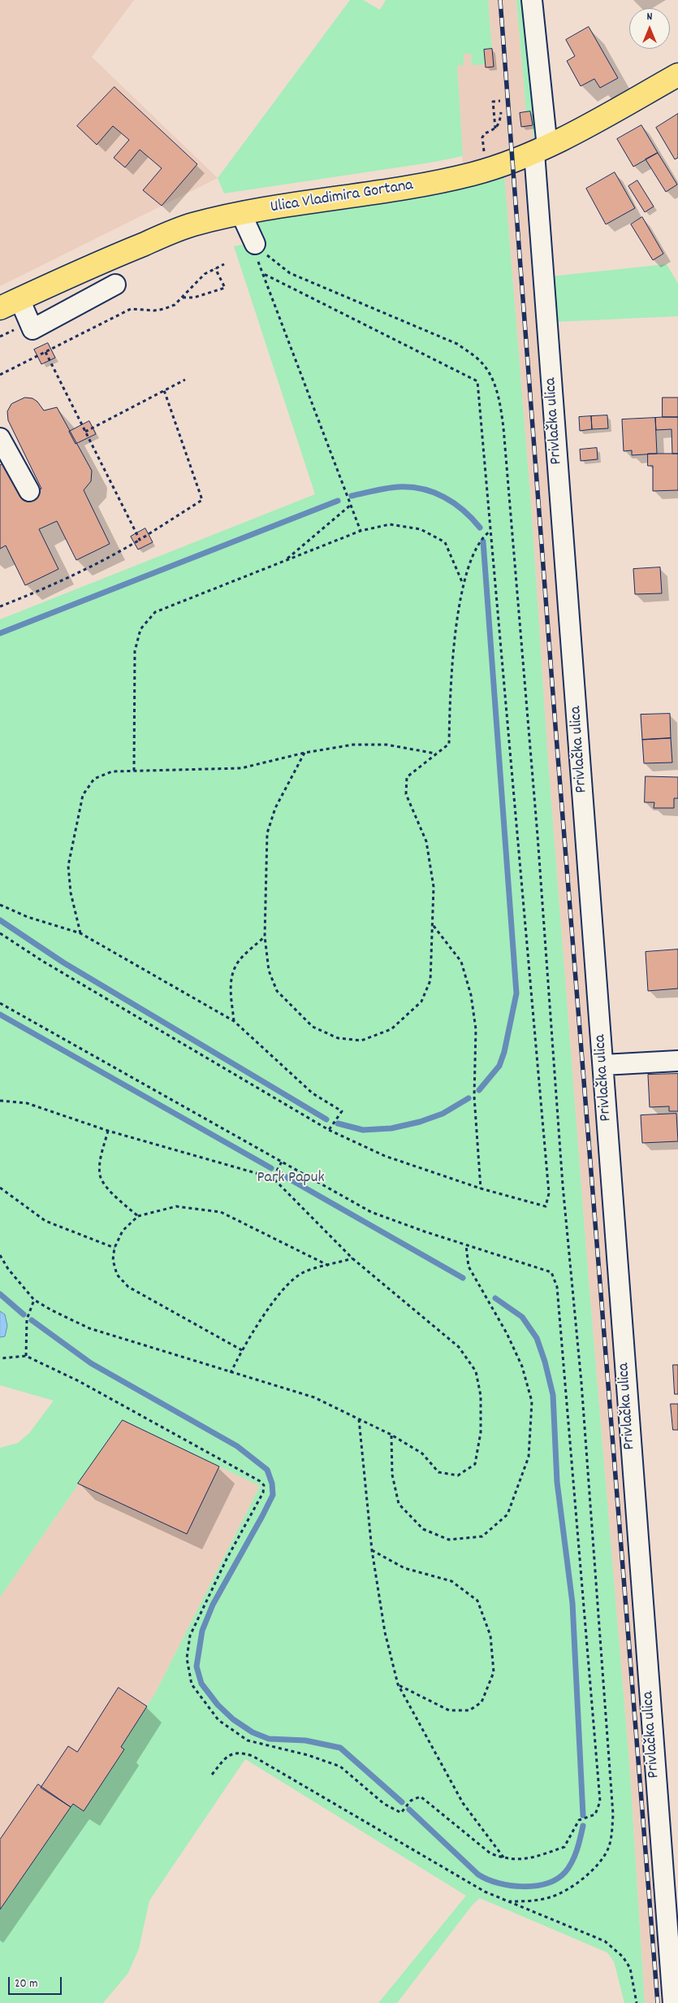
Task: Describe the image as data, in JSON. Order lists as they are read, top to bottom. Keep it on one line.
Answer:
{"streets":{"main road":["Ulica Vladimira Gortana"],"street":["Privlačka ulica"]},"crossings":[["Ulica Vladimira Gortana","Privlačka ulica"]],"parks":["Park Papuk"],"scale_bar":"20 m","north":"top"}
